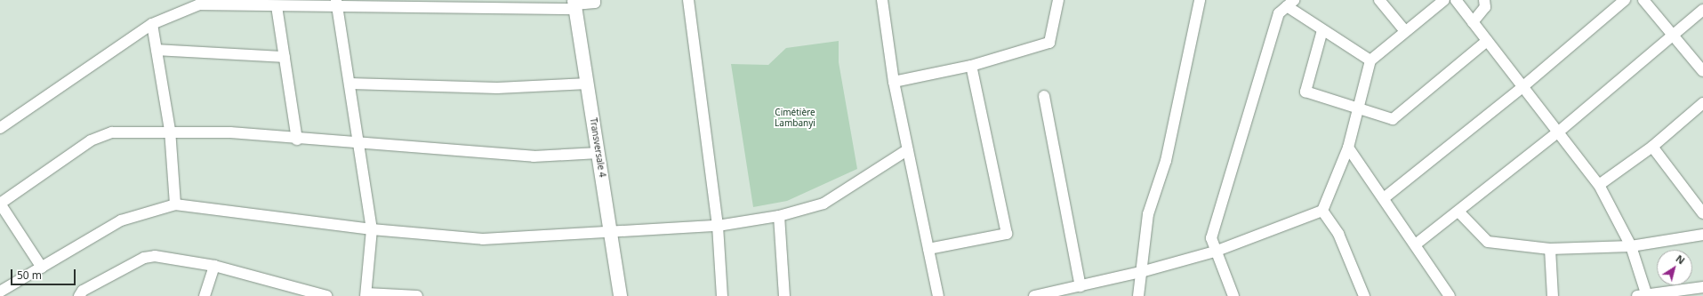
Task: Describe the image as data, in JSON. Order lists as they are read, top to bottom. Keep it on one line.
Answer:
{"streets":{"main road":["Transversale 4"]},"parks":["Cimétière Lambanyi"],"scale_bar":"50 m","north":"top right"}
